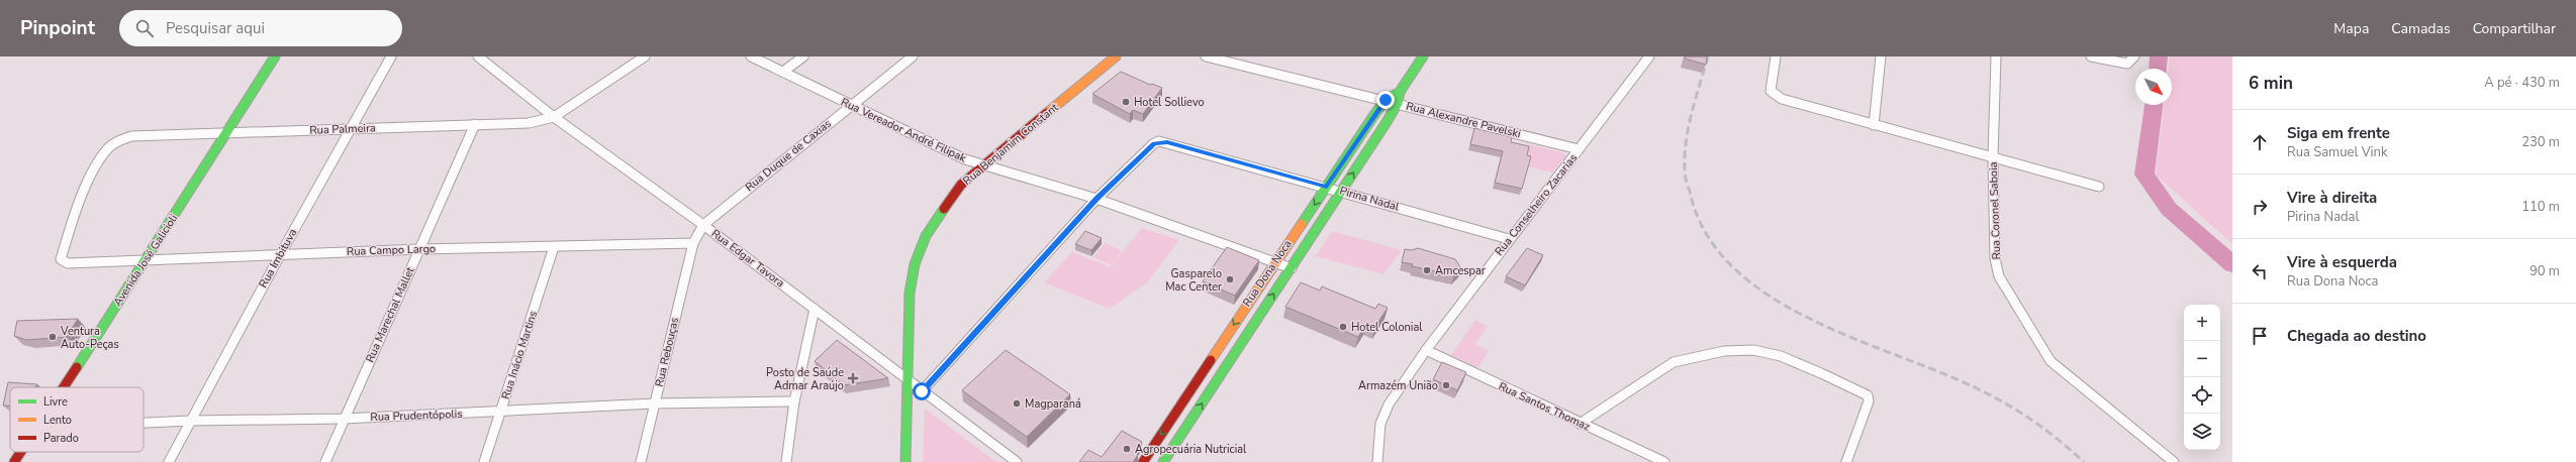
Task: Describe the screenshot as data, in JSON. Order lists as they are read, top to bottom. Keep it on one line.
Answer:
{"streets":{"main road":["Rua Benjamim Constant","Avenida José Galicioli","Rua Dona Noca"],"street":["Rua Alexandre Pavelski","Rua Palmeira","Rua Vereador André Filipak","Rua Duque de Caxias","Pirina Nadal","Rua Conselheiro Zacarias","Rua Coronel Saboia","Rua Campo Largo","Rua Imbituva","Rua Edgar Tavora","Rua Marechal Mallet","Rua Rebouças","Rua Inácio Martins","Rua Santos Thomaz","Rua Prudentópolis"]},"crossings":[["Rua Alexandre Pavelski","Rua Conselheiro Zacarias"],["Rua Alexandre Pavelski","Rua Dona Noca"],["Rua Palmeira","Rua Campo Largo"],["Rua Palmeira","Rua Imbituva"],["Rua Palmeira","Rua Edgar Tavora"],["Rua Palmeira","Avenida José Galicioli"],["Rua Palmeira","Rua Marechal Mallet"],["Rua Vereador André Filipak","Rua Benjamim Constant"],["Rua Vereador André Filipak","Rua Duque de Caxias"],["Rua Vereador André Filipak","Pirina Nadal"],["Rua Vereador André Filipak","Rua Dona Noca"],["Rua Benjamim Constant","Rua Edgar Tavora"],["Rua Duque de Caxias","Rua Edgar Tavora"],["Pirina Nadal","Rua Conselheiro Zacarias"],["Pirina Nadal","Rua Dona Noca"],["Rua Conselheiro Zacarias","Rua Santos Thomaz"],["Rua Campo Largo","Rua Imbituva"],["Rua Campo Largo","Avenida José Galicioli"],["Rua Campo Largo","Rua Marechal Mallet"],["Rua Campo Largo","Rua Rebouças"],["Rua Campo Largo","Rua Inácio Martins"],["Rua Imbituva","Rua Prudentópolis"],["Rua Marechal Mallet","Rua Prudentópolis"],["Rua Rebouças","Rua Prudentópolis"],["Rua Inácio Martins","Rua Prudentópolis"]],"places":{"other":["Hotel Sollievo","Amcespar","Gasparelo Mac Center","Hotel Colonial","Ventura Auto-Peças","Armazém União","Magparaná","Agropecuária Nutricial"],"health":["Posto de Saúde Admar Araújo"]},"legend":["Livre","Lento","Parado"],"north":"bottom right","page":{"header":"Pinpoint","search":"Pesquisar aqui","nav":["Mapa","Camadas","Compartilhar"],"heading":["6 min","A pé · 430 m"],"list":[["Siga em frente","Rua Samuel Vink","230 m"],["Vire à direita","Pirina Nadal","110 m"],["Vire à esquerda","Rua Dona Noca","90 m"],"Chegada ao destino"],"map_buttons":["+","−"]}}
